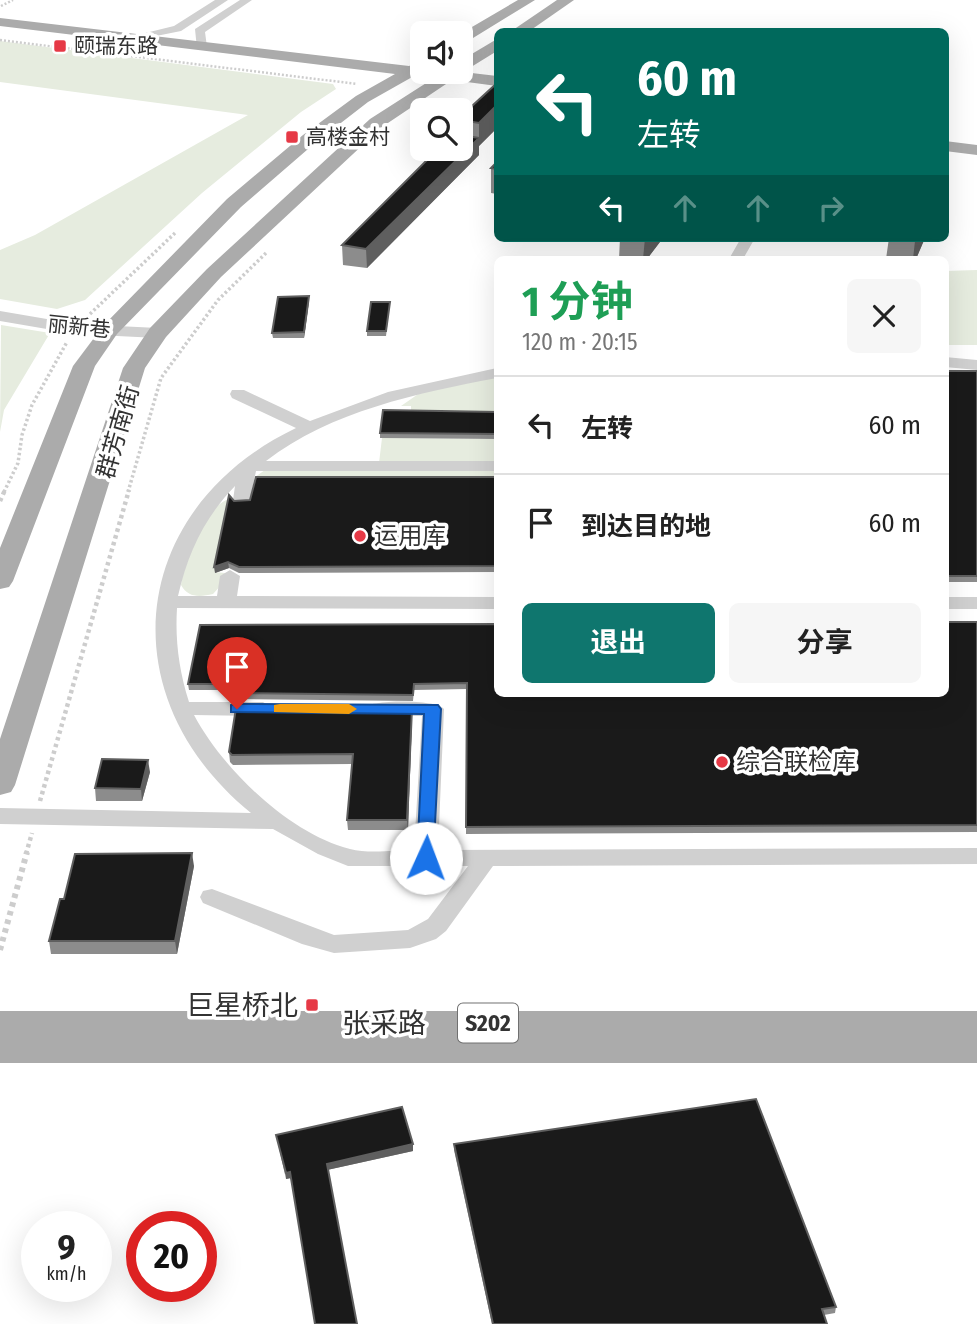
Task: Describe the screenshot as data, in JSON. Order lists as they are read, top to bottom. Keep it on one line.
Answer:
{"streets":{"main road":["群芳南街","张采路","S202"],"street":["丽新巷"]},"crossings":[["丽新巷","群芳南街"]],"places":{"transit":["颐瑞东路","高楼金村","巨星桥北"],"other":["运用库","综合联检库"]},"page":{"turn":["60 m","左转"],"heading":["1 分钟","120 m · 20:15"],"list":[{"name":"左转","value":"60 m"},{"name":"到达目的地","value":"60 m"}],"buttons":["退出","分享"],"speed":"9 km/h","limit":"20"}}
